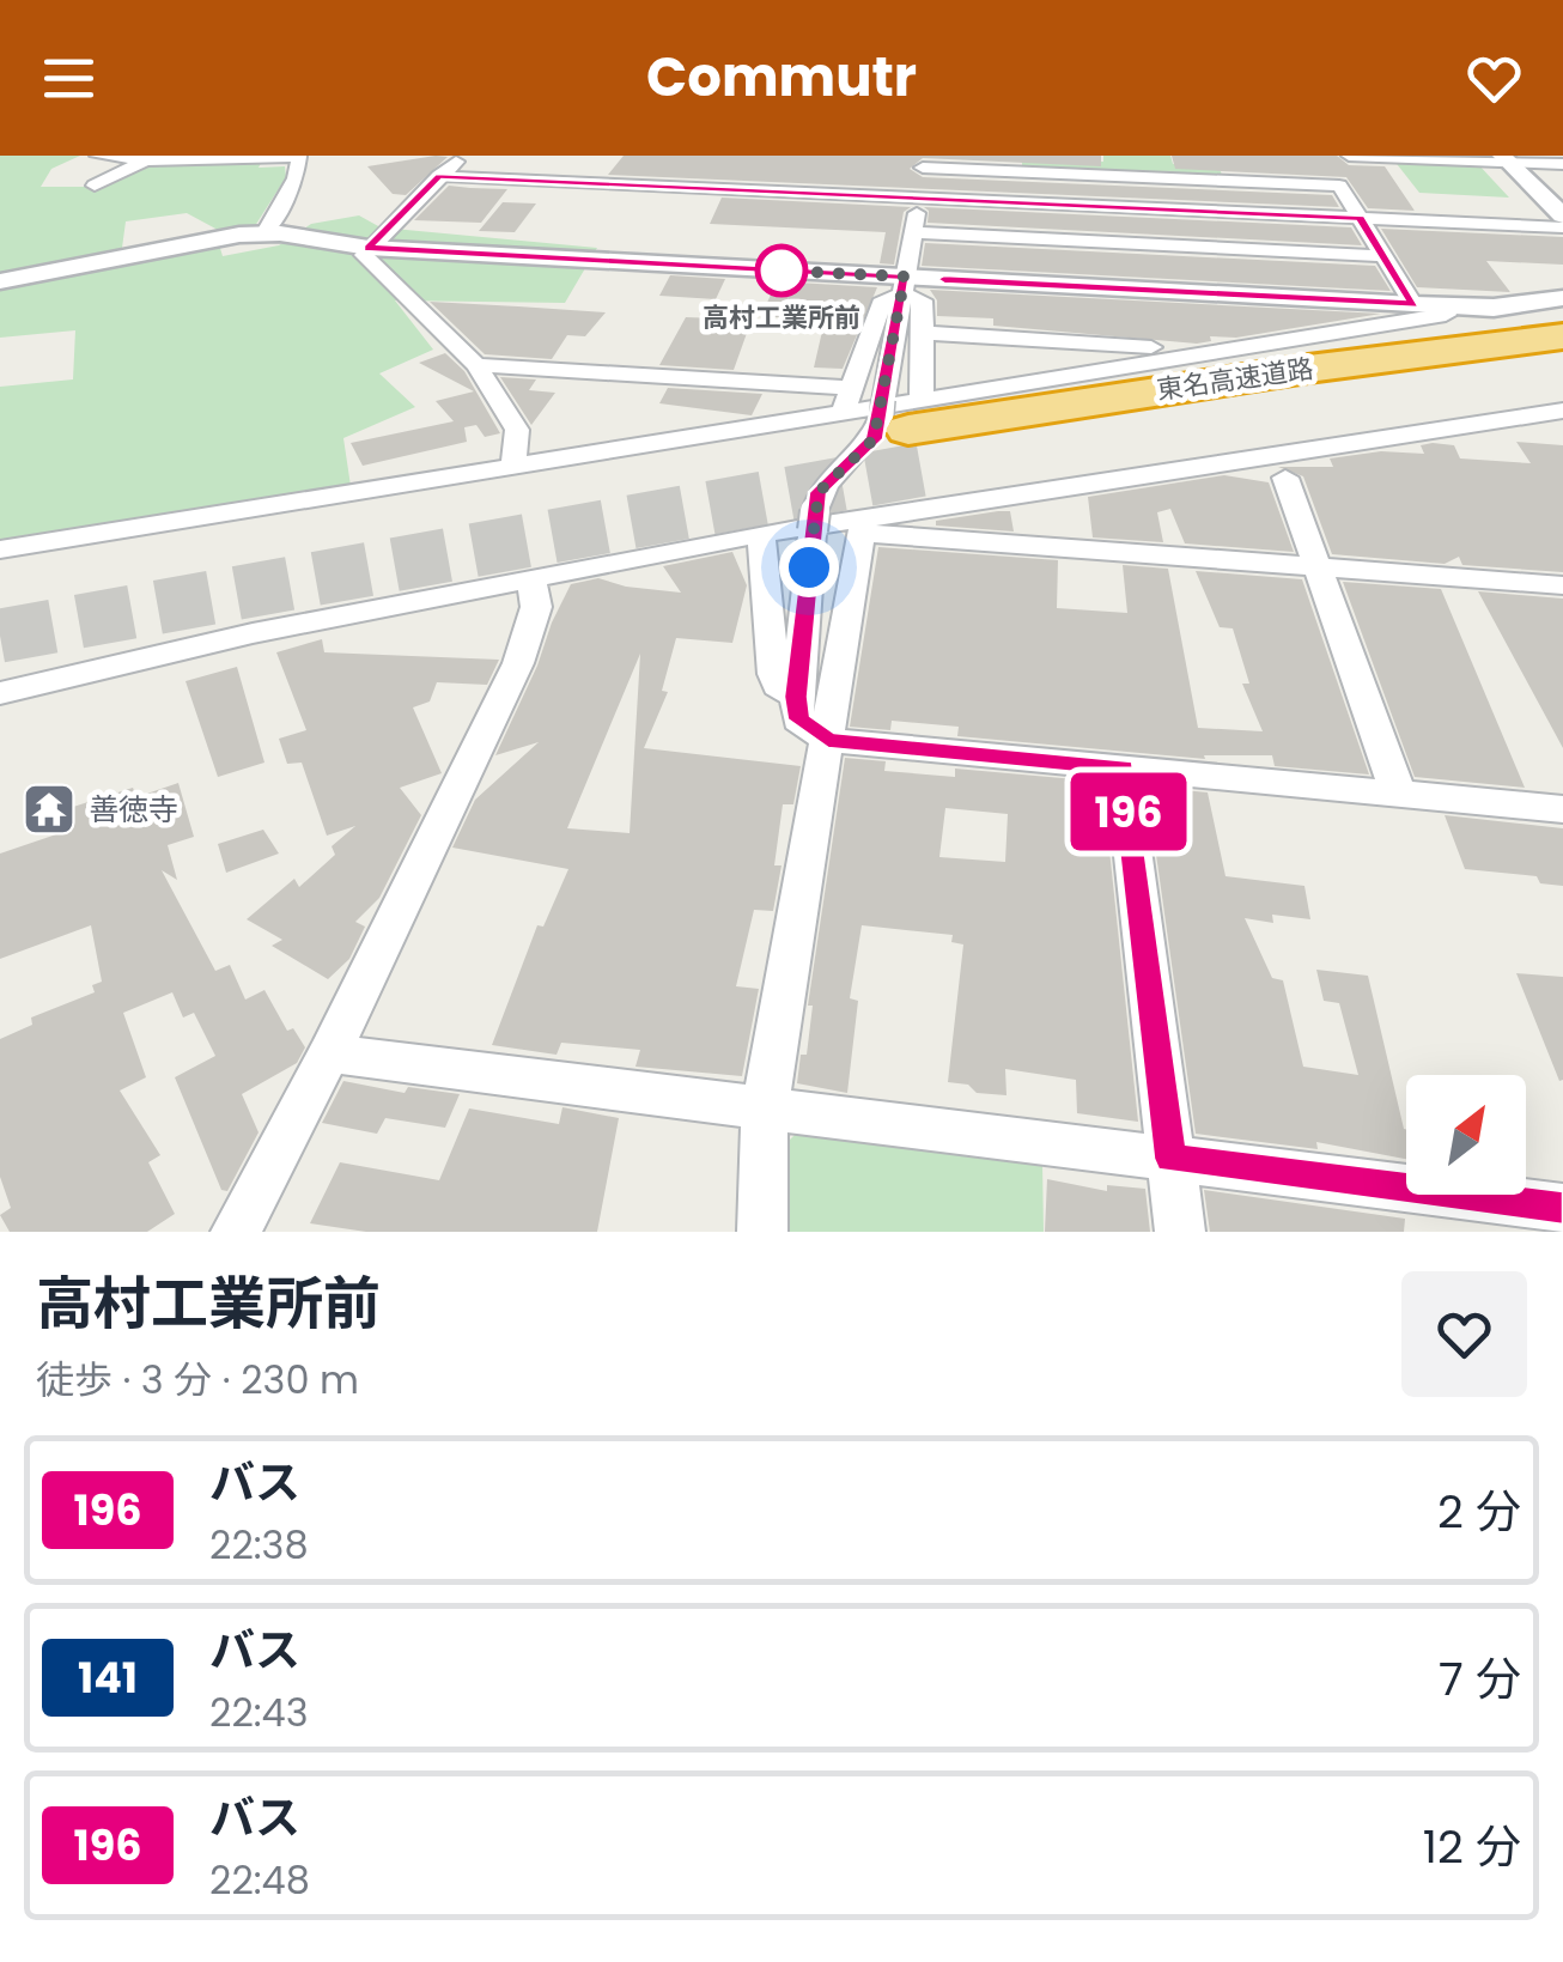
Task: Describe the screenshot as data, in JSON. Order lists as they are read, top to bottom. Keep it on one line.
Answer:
{"streets":{"highway":["東名高速道路"]},"places":{"other":["高村工業所前"],"temple":["善徳寺"]},"lines":["bus line 196"],"north":"top right","page":{"header":"Commutr","on_map":"196","heading":["高村工業所前","徒歩 · 3 分 · 230 m"],"list":[{"mark":"196","name":"バス","note":"22:38","value":"2 分"},{"mark":"141","name":"バス","note":"22:43","value":"7 分"},{"mark":"196","name":"バス","note":"22:48","value":"12 分"}]}}
